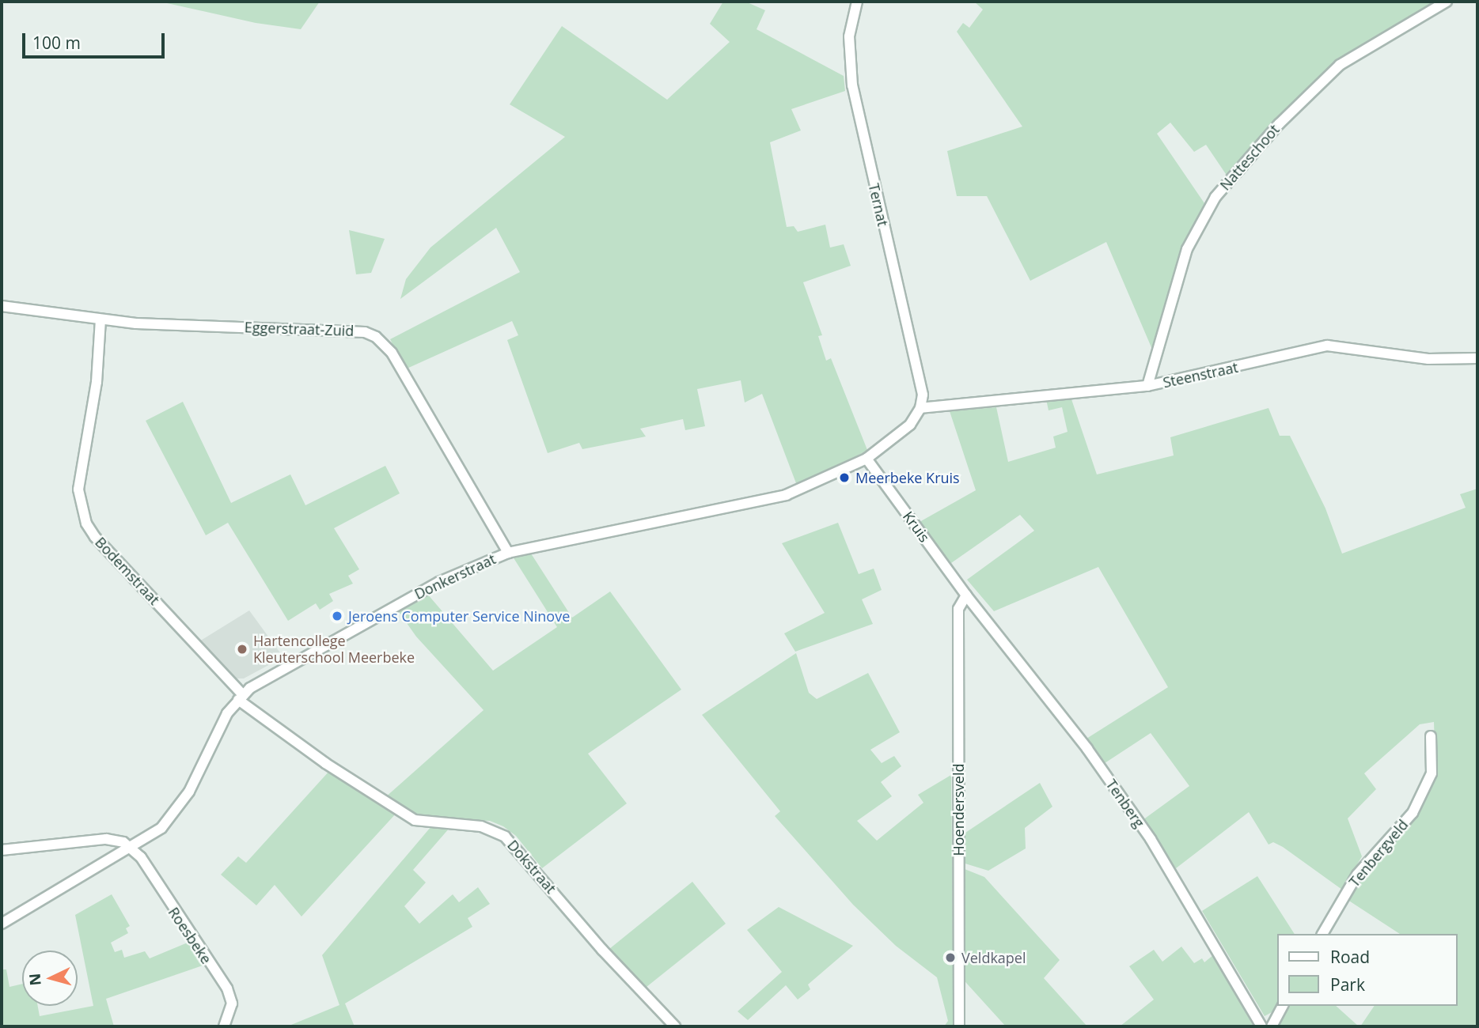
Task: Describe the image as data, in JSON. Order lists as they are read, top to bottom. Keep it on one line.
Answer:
{"streets":{"street":["Natteschoot","Ternat","Eggerstraat-Zuid","Steenstraat","Kruis","Bodemstraat","Donkerstraat","Tenberg","Hoendersveld","Tenbergveld","Dokstraat","Roesbeke"]},"crossings":[["Natteschoot","Steenstraat"],["Ternat","Steenstraat"],["Ternat","Donkerstraat"],["Eggerstraat-Zuid","Bodemstraat"],["Eggerstraat-Zuid","Donkerstraat"],["Steenstraat","Donkerstraat"],["Kruis","Donkerstraat"],["Kruis","Tenberg"],["Kruis","Hoendersveld"],["Bodemstraat","Donkerstraat"],["Bodemstraat","Dokstraat"],["Donkerstraat","Dokstraat"],["Donkerstraat","Roesbeke"],["Tenberg","Hoendersveld"]],"places":["Meerbeke Kruis","Jeroens Computer Service Ninove","Hartencollege Kleuterschool Meerbeke","Veldkapel"],"legend":["Road","Park"],"scale_bar":"100 m","north":"left"}
